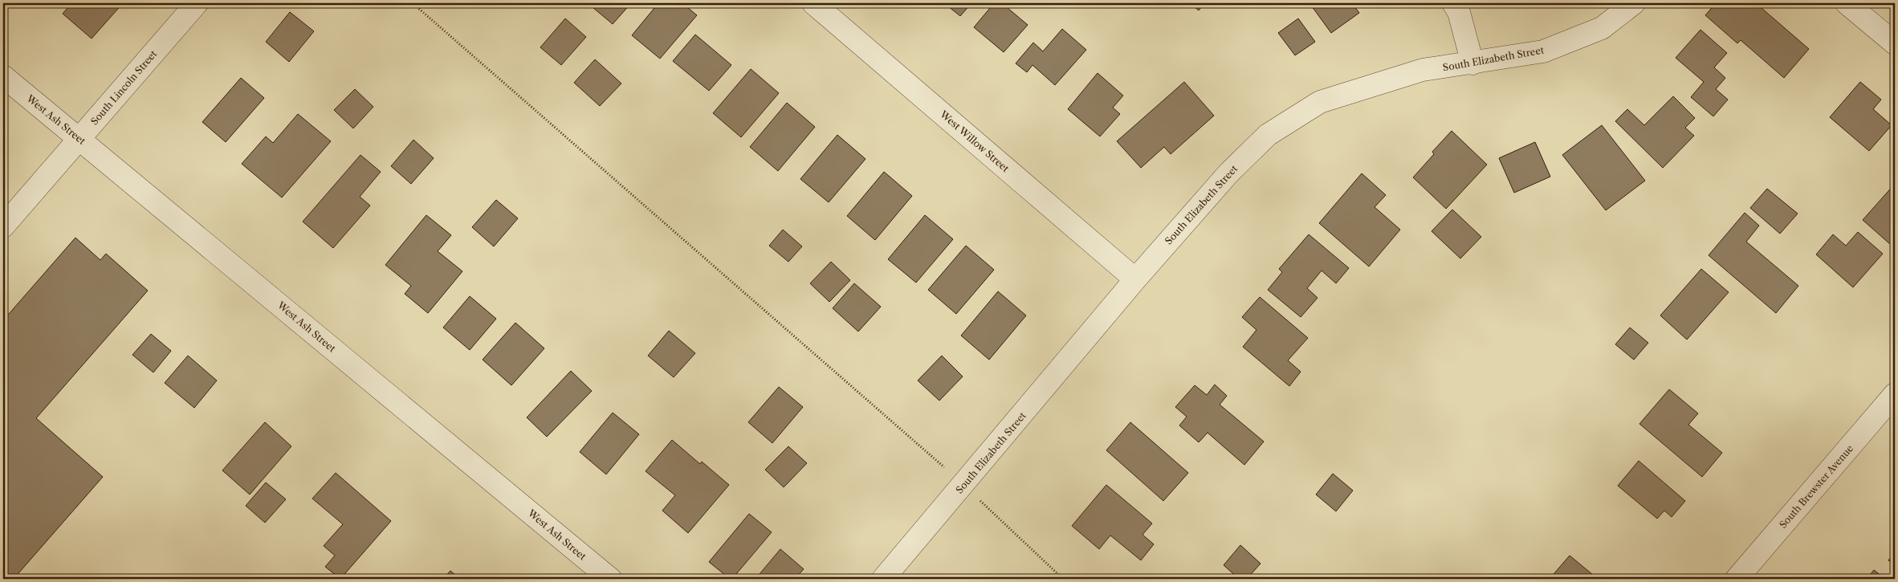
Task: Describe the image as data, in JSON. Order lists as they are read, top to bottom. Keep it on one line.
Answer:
{"streets":{"street":["South Elizabeth Street","South Lincoln Street","West Ash Street","West Willow Street","South Brewster Avenue"]},"crossings":[["South Elizabeth Street","West Willow Street"],["South Lincoln Street","West Ash Street"]]}
